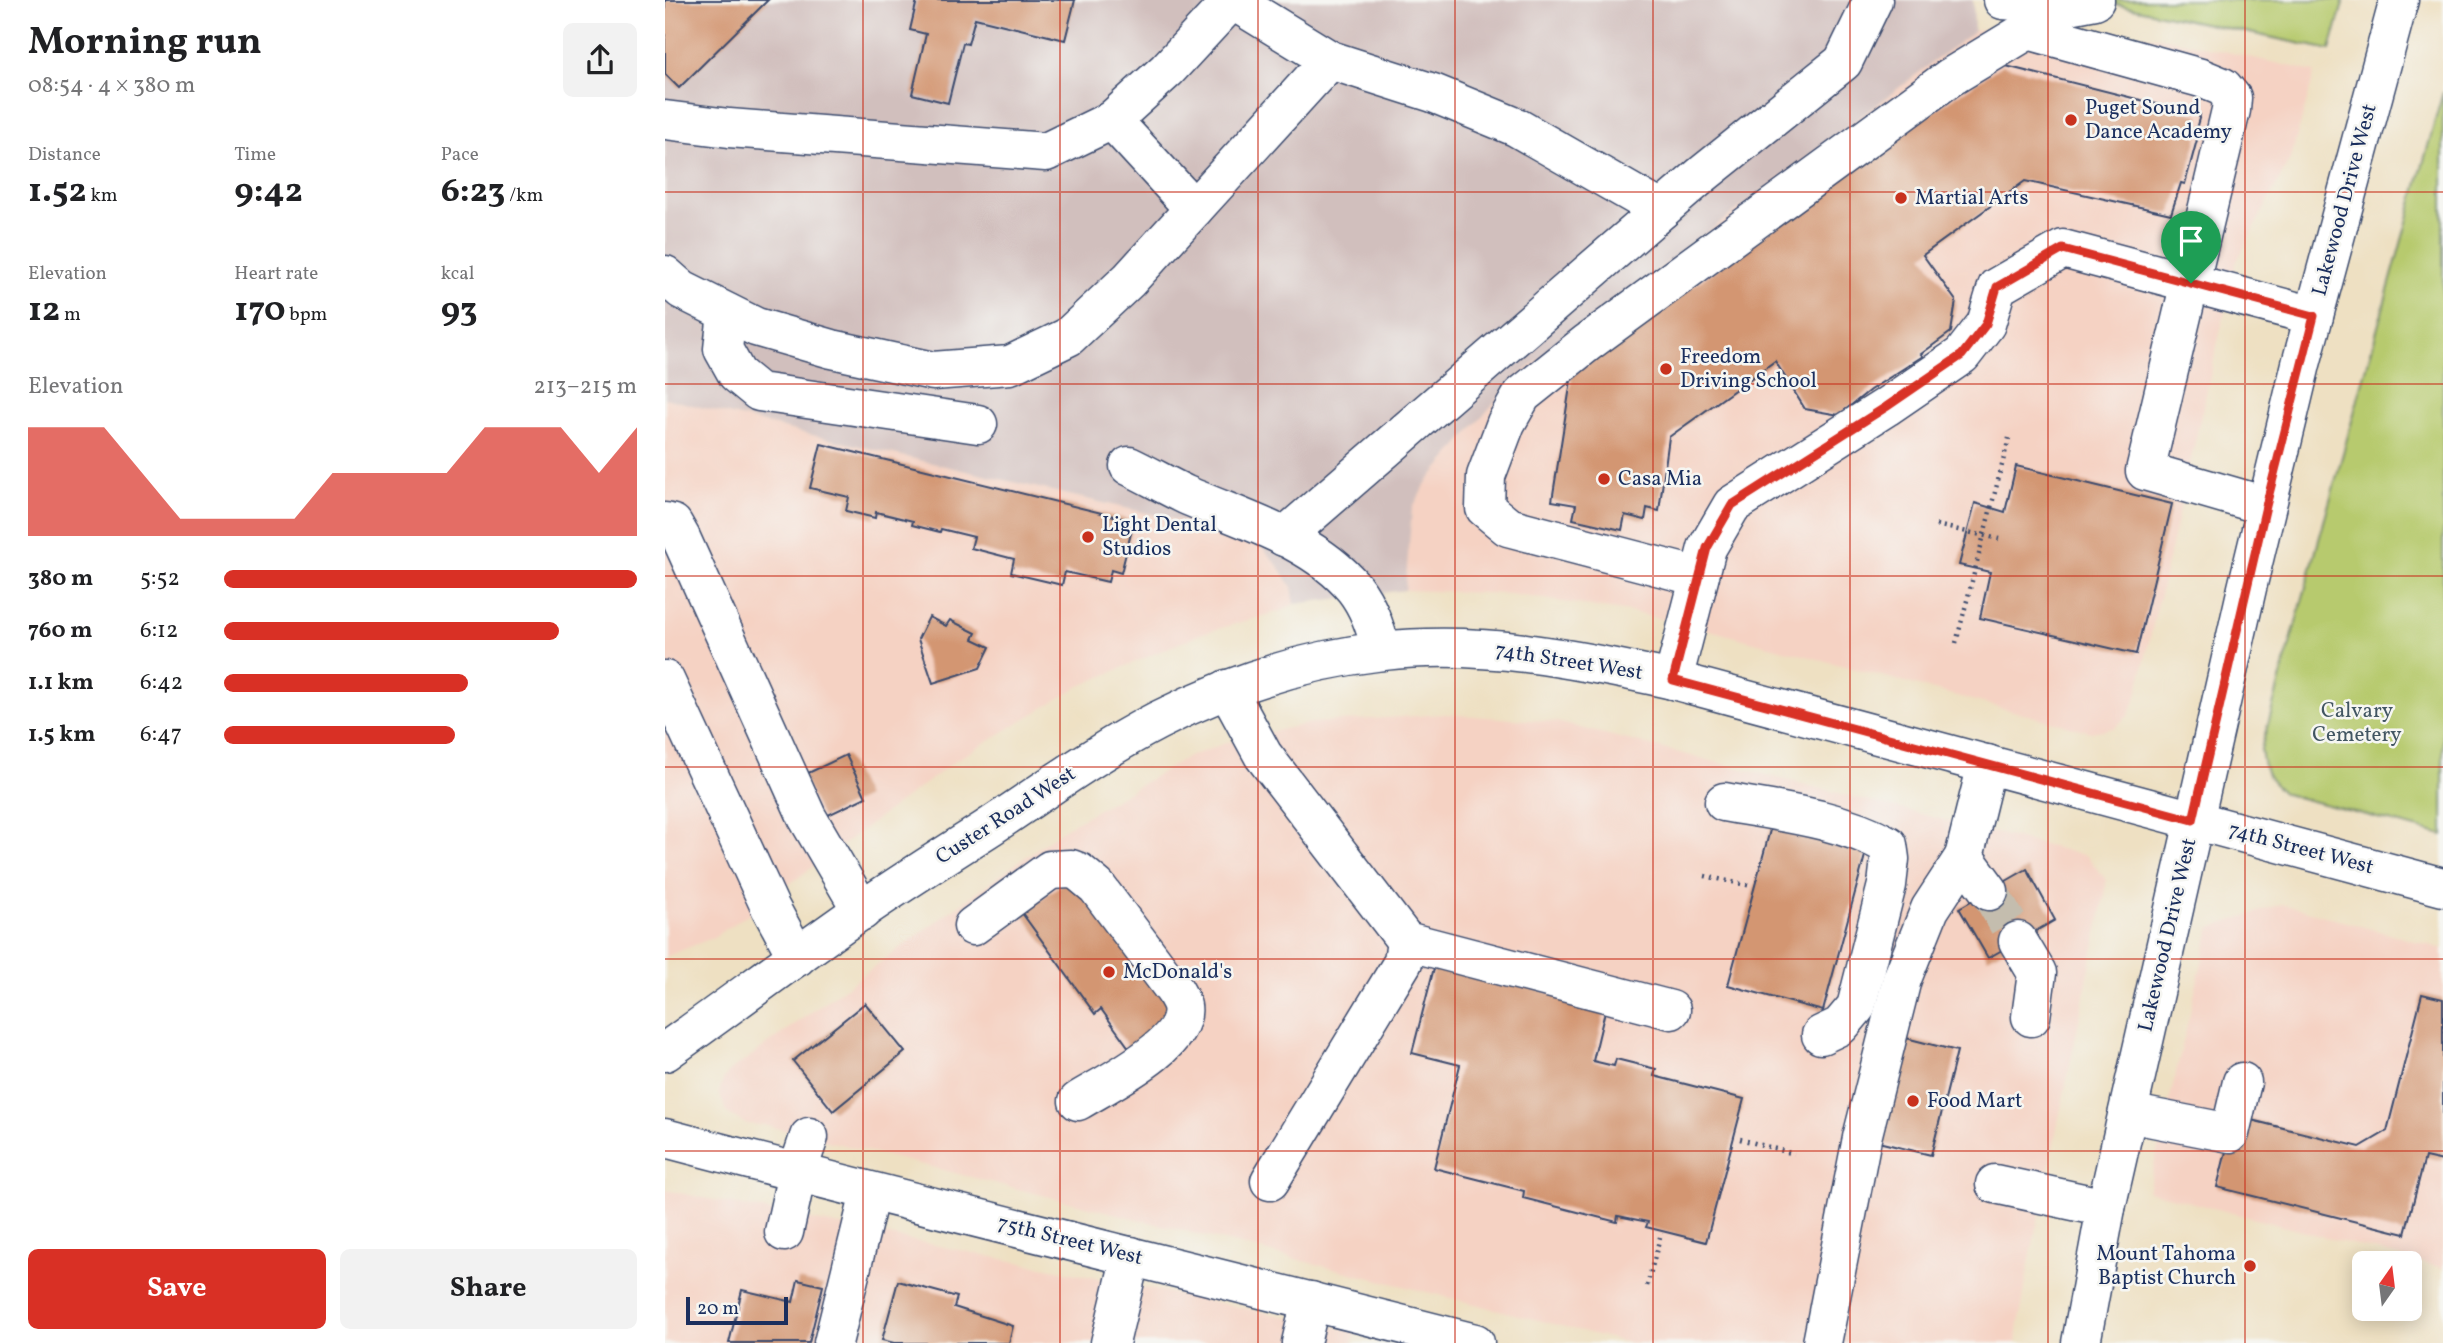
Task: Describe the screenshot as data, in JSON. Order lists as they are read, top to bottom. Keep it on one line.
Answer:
{"streets":{"main road":["Lakewood Drive West","74th Street West","Custer Road West","75th Street West"]},"crossings":[["Lakewood Drive West","74th Street West"],["74th Street West","Custer Road West"]],"parks":["Calvary Cemetery"],"places":["Puget Sound Dance Academy","Martial Arts","Freedom Driving School","Casa Mia","Light Dental Studios","McDonald's","Food Mart","Mount Tahoma Baptist Church"],"scale_bar":"20 m","north":"top","page":{"heading":["Morning run","08:54 · 4 × 380 m"],"stats":[["Distance","1.52 km"],["Time","9:42"],["Pace","6:23 /km"],["Elevation","12 m"],["Heart rate","170 bpm"],["kcal","93"]],"chart":["Elevation","213–215 m"],"list":[{"name":"380 m","note":"5:52"},{"name":"760 m","note":"6:12"},{"name":"1.1 km","note":"6:42"},{"name":"1.5 km","note":"6:47"}],"buttons":["Save","Share"],"scale":"20 m"}}
